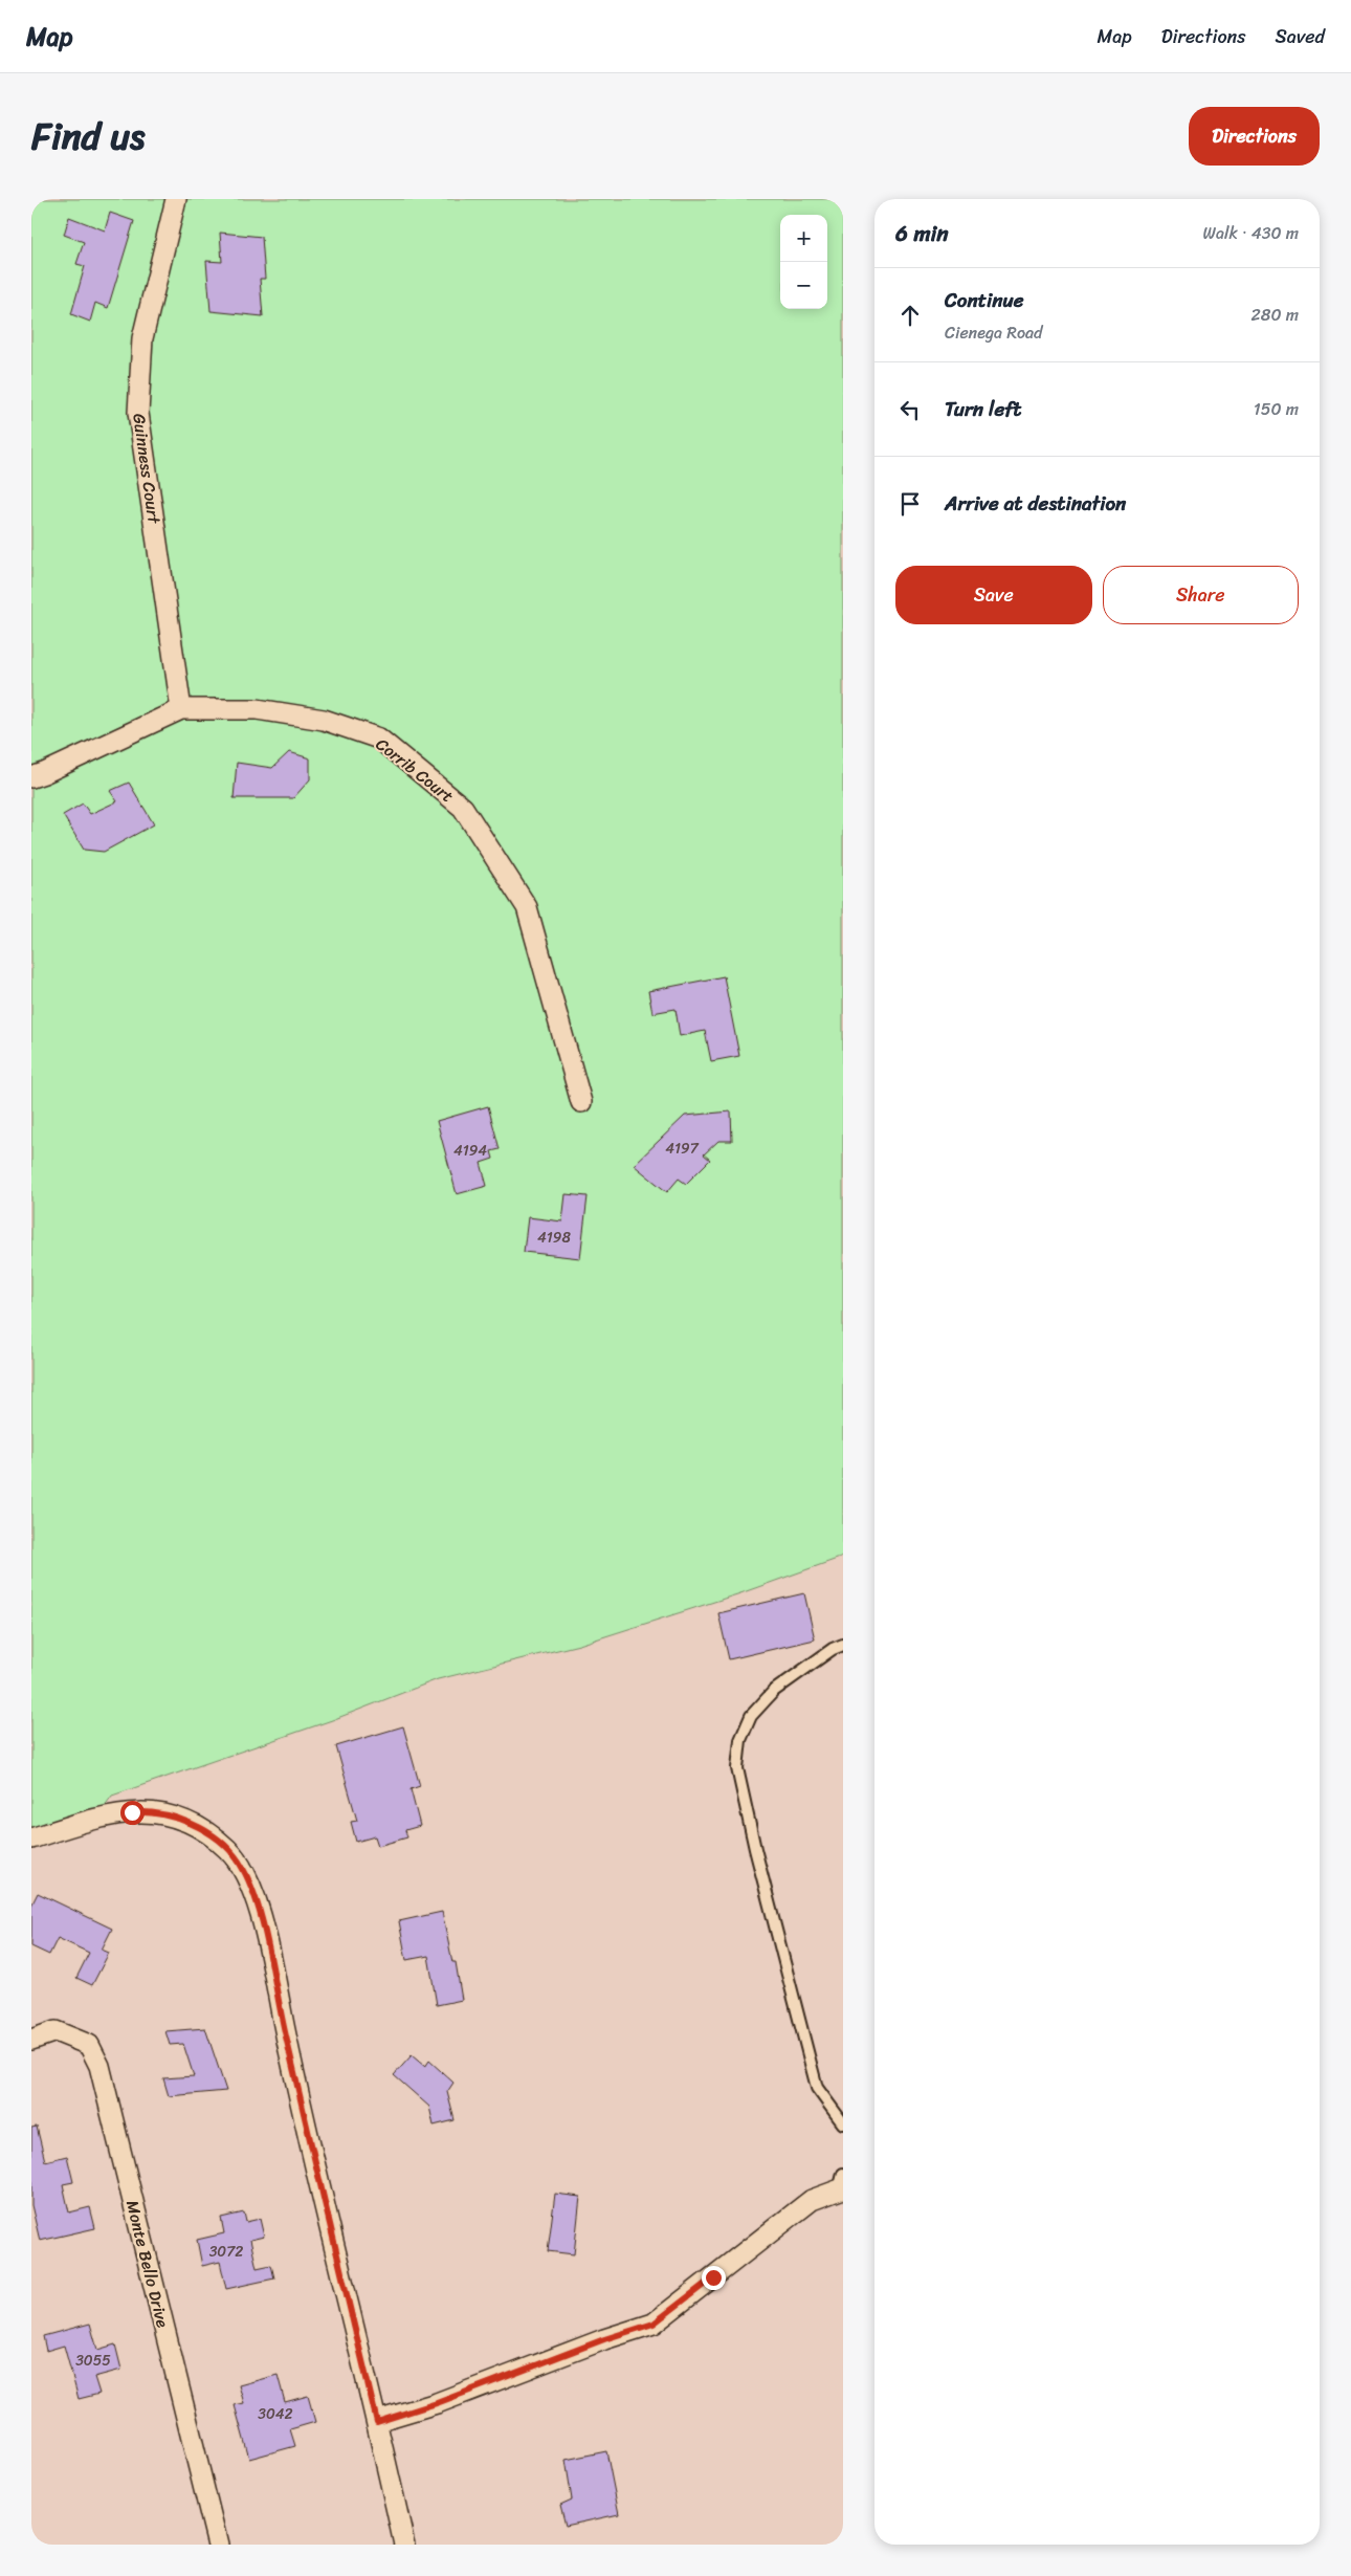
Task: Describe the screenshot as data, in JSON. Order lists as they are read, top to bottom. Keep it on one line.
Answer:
{"streets":{"street":["Guinness Court","Corrib Court","Monte Bello Drive"]},"crossings":[["Guinness Court","Corrib Court"]],"house_numbers":["4197","4194","4198","3072","3055","3042"],"page":{"header":"Map","nav":["Map","Directions","Saved"],"title":"Find us","buttons":["Directions",["Save","Share"]],"heading":["6 min","Walk · 430 m"],"map_buttons":["+","−"],"list":[["Continue","Cienega Road","280 m"],["Turn left","150 m"],"Arrive at destination"]}}
